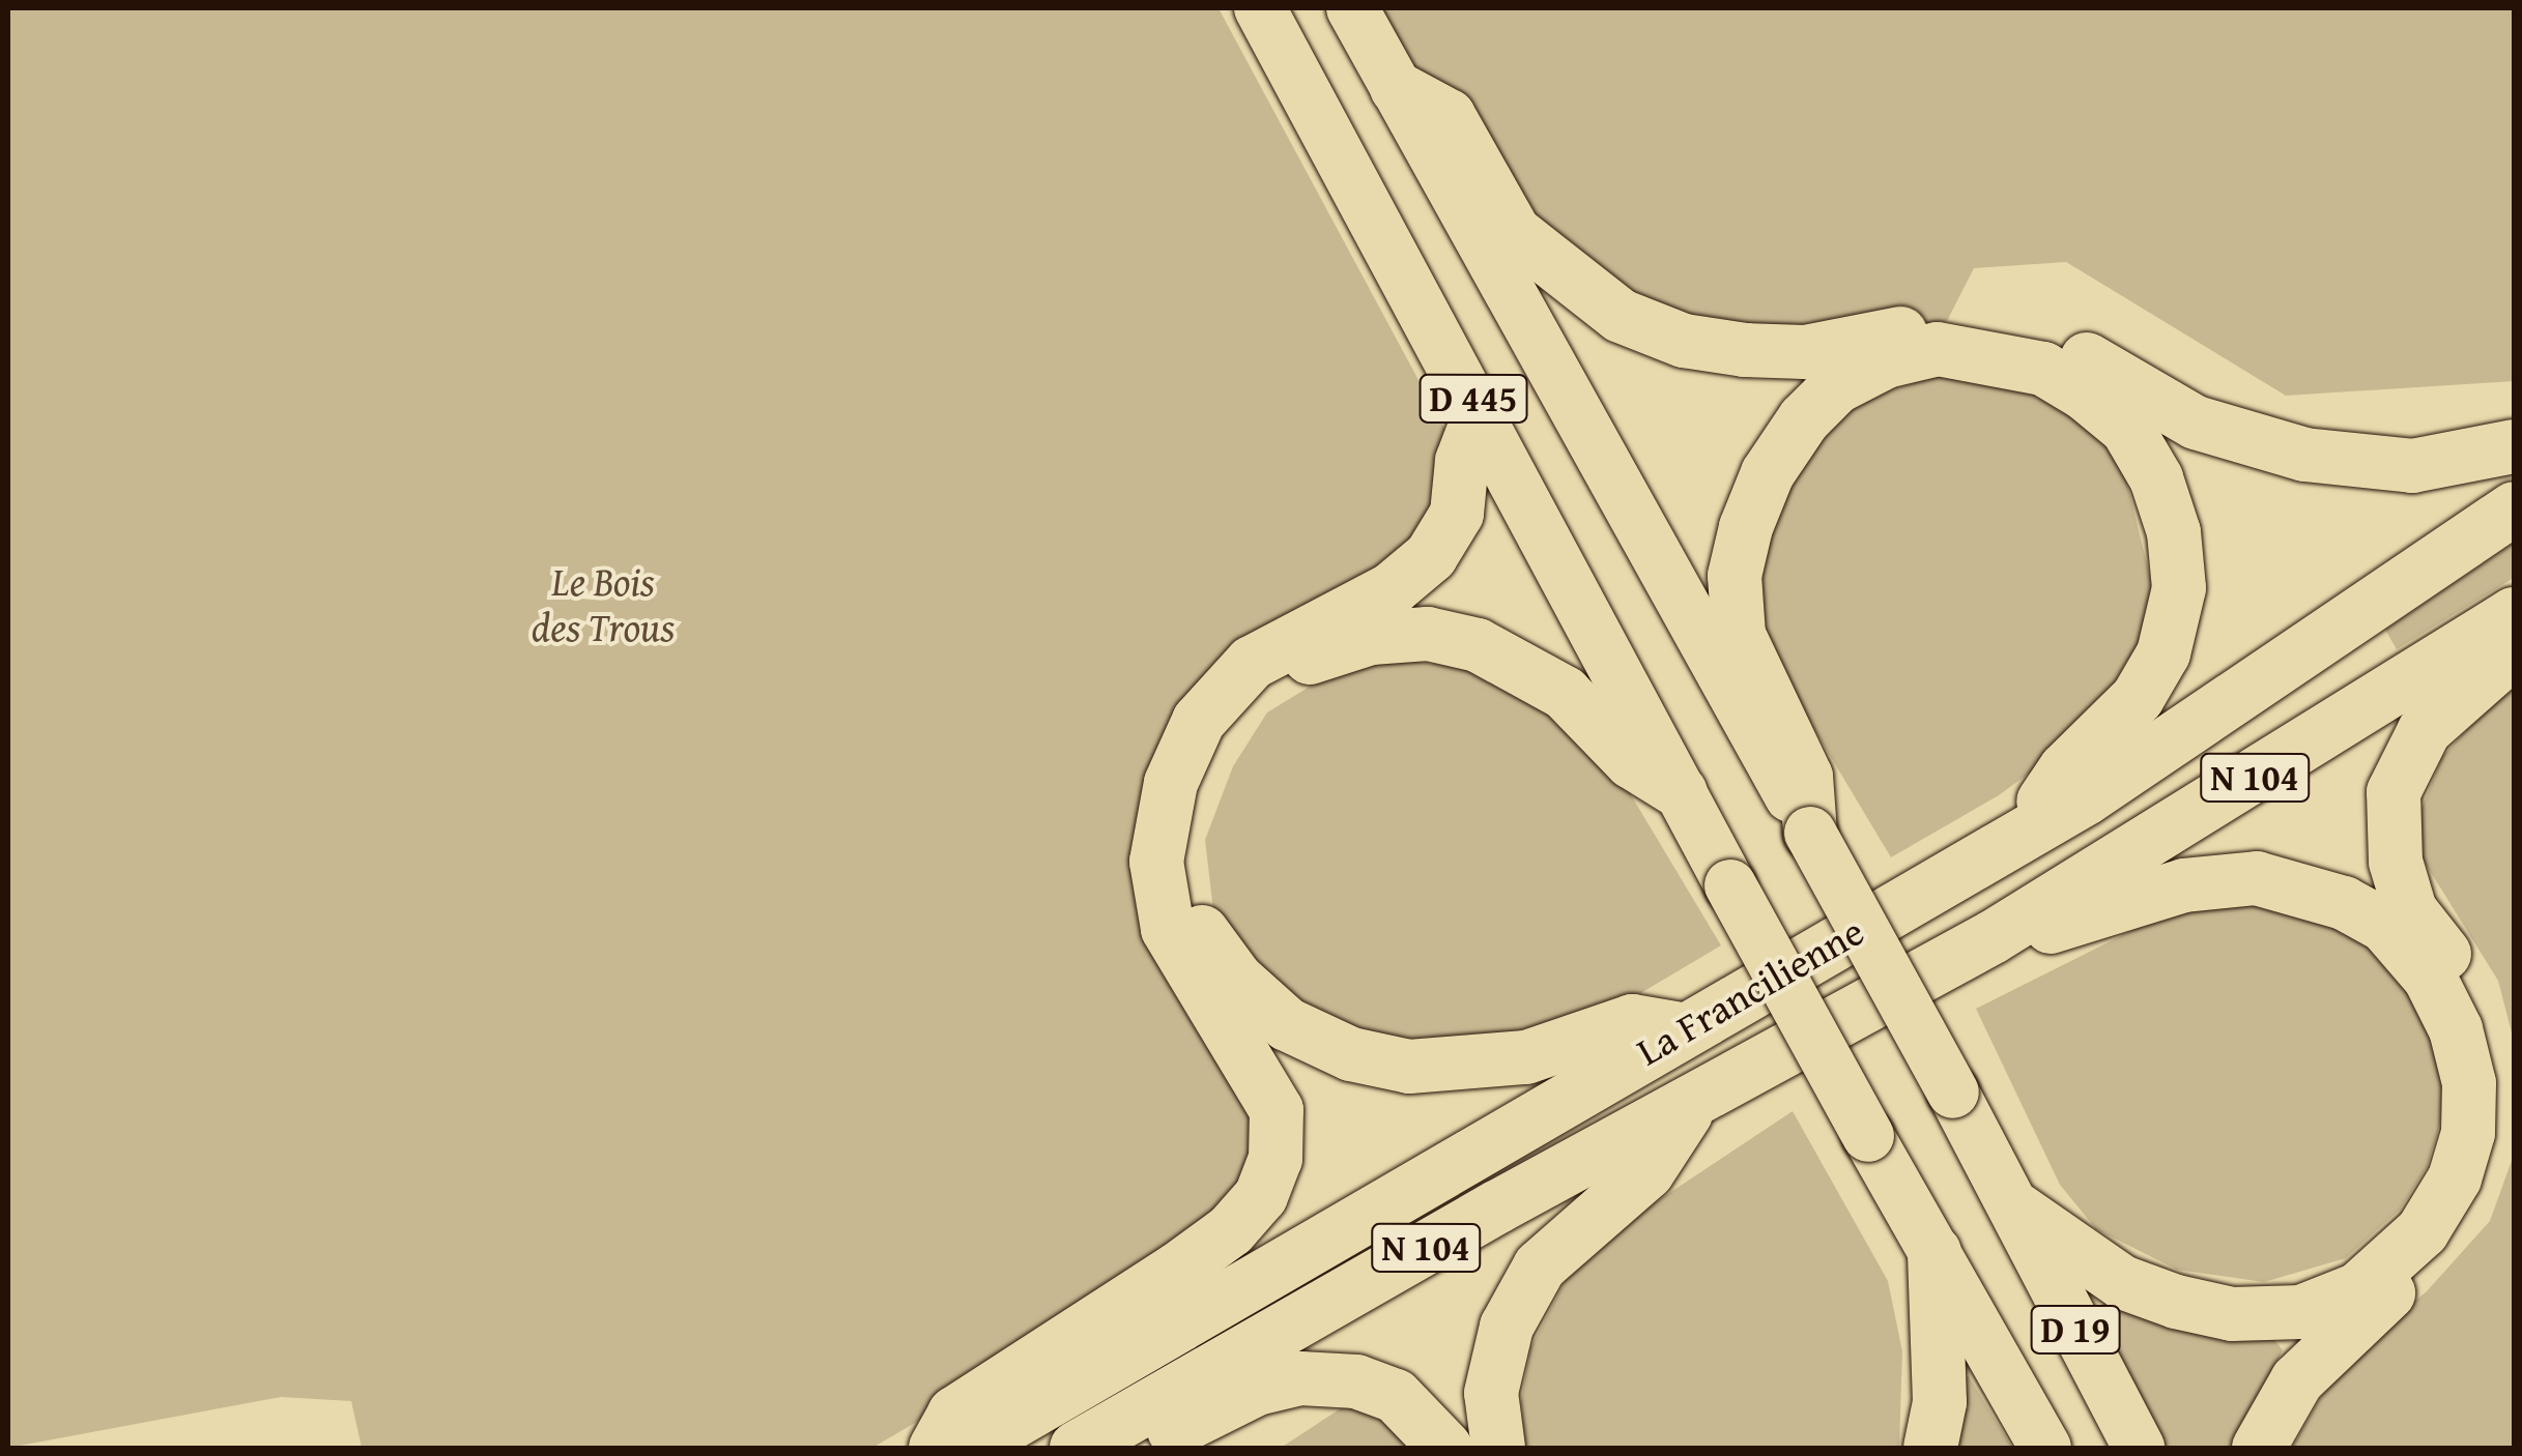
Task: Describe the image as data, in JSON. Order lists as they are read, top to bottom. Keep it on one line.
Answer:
{"streets":{"highway":["N 104","La Francilienne"],"main road":["D 445","D 19"]},"crossings":[["D 445","D 19"]],"parks":["Le Bois des Trous"]}
